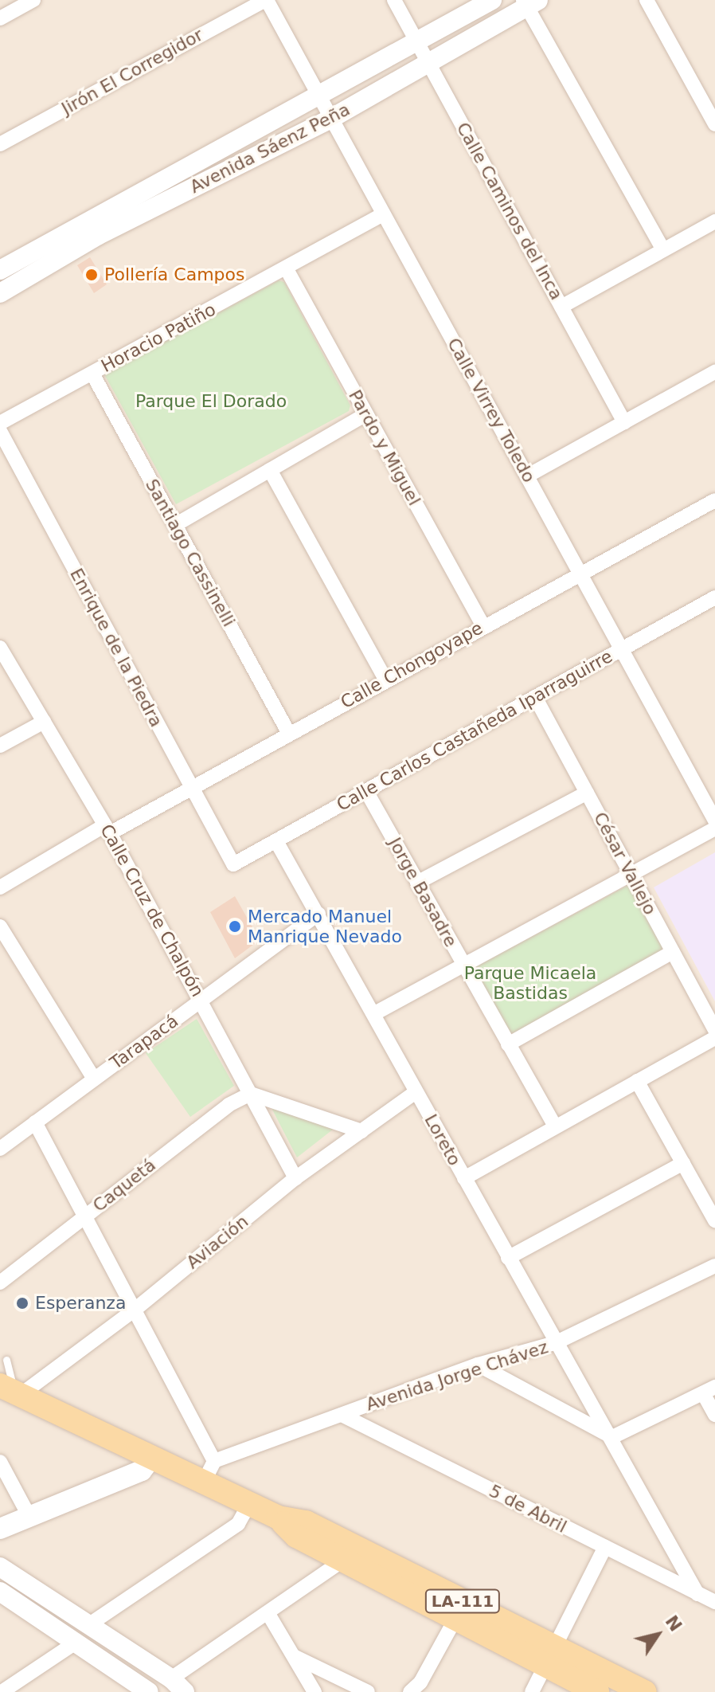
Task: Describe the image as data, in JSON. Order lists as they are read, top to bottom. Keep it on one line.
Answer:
{"streets":{"main road":["LA-111"],"street":["Jirón El Corregidor","Avenida Sáenz Peña","Calle Caminos del Inca","Horacio Patiño","Calle Virrey Toledo","Pardo y Miguel","Santiago Cassinelli","Enrique de la Piedra","Calle Chongoyape","Calle Carlos Castañeda Iparraguirre","César Vallejo","Jorge Basadre","Calle Cruz de Chalpón","Tarapacá","Loreto","Caquetá","Aviación","Avenida Jorge Chávez","5 de Abril"]},"crossings":[["Jirón El Corregidor","Calle Virrey Toledo"],["Avenida Sáenz Peña","Calle Caminos del Inca"],["Avenida Sáenz Peña","Calle Virrey Toledo"],["Horacio Patiño","Calle Virrey Toledo"],["Horacio Patiño","Pardo y Miguel"],["Horacio Patiño","Santiago Cassinelli"],["Calle Virrey Toledo","Calle Chongoyape"],["Calle Virrey Toledo","Calle Carlos Castañeda Iparraguirre"],["Pardo y Miguel","Calle Chongoyape"],["Santiago Cassinelli","Calle Chongoyape"],["Enrique de la Piedra","Calle Chongoyape"],["Enrique de la Piedra","Calle Carlos Castañeda Iparraguirre"],["Calle Chongoyape","Calle Cruz de Chalpón"],["Calle Carlos Castañeda Iparraguirre","César Vallejo"],["Calle Carlos Castañeda Iparraguirre","Jorge Basadre"],["Calle Carlos Castañeda Iparraguirre","Loreto"],["Calle Cruz de Chalpón","Tarapacá"],["Calle Cruz de Chalpón","Caquetá"],["Calle Cruz de Chalpón","Aviación"],["Tarapacá","Loreto"],["Loreto","Aviación"],["Loreto","Avenida Jorge Chávez"],["Loreto","5 de Abril"],["Avenida Jorge Chávez","5 de Abril"],["Avenida Jorge Chávez","LA-111"]],"parks":["Parque El Dorado","Parque Micaela Bastidas"],"places":["Pollería Campos","Mercado Manuel Manrique Nevado","Esperanza"],"north":"top right"}
